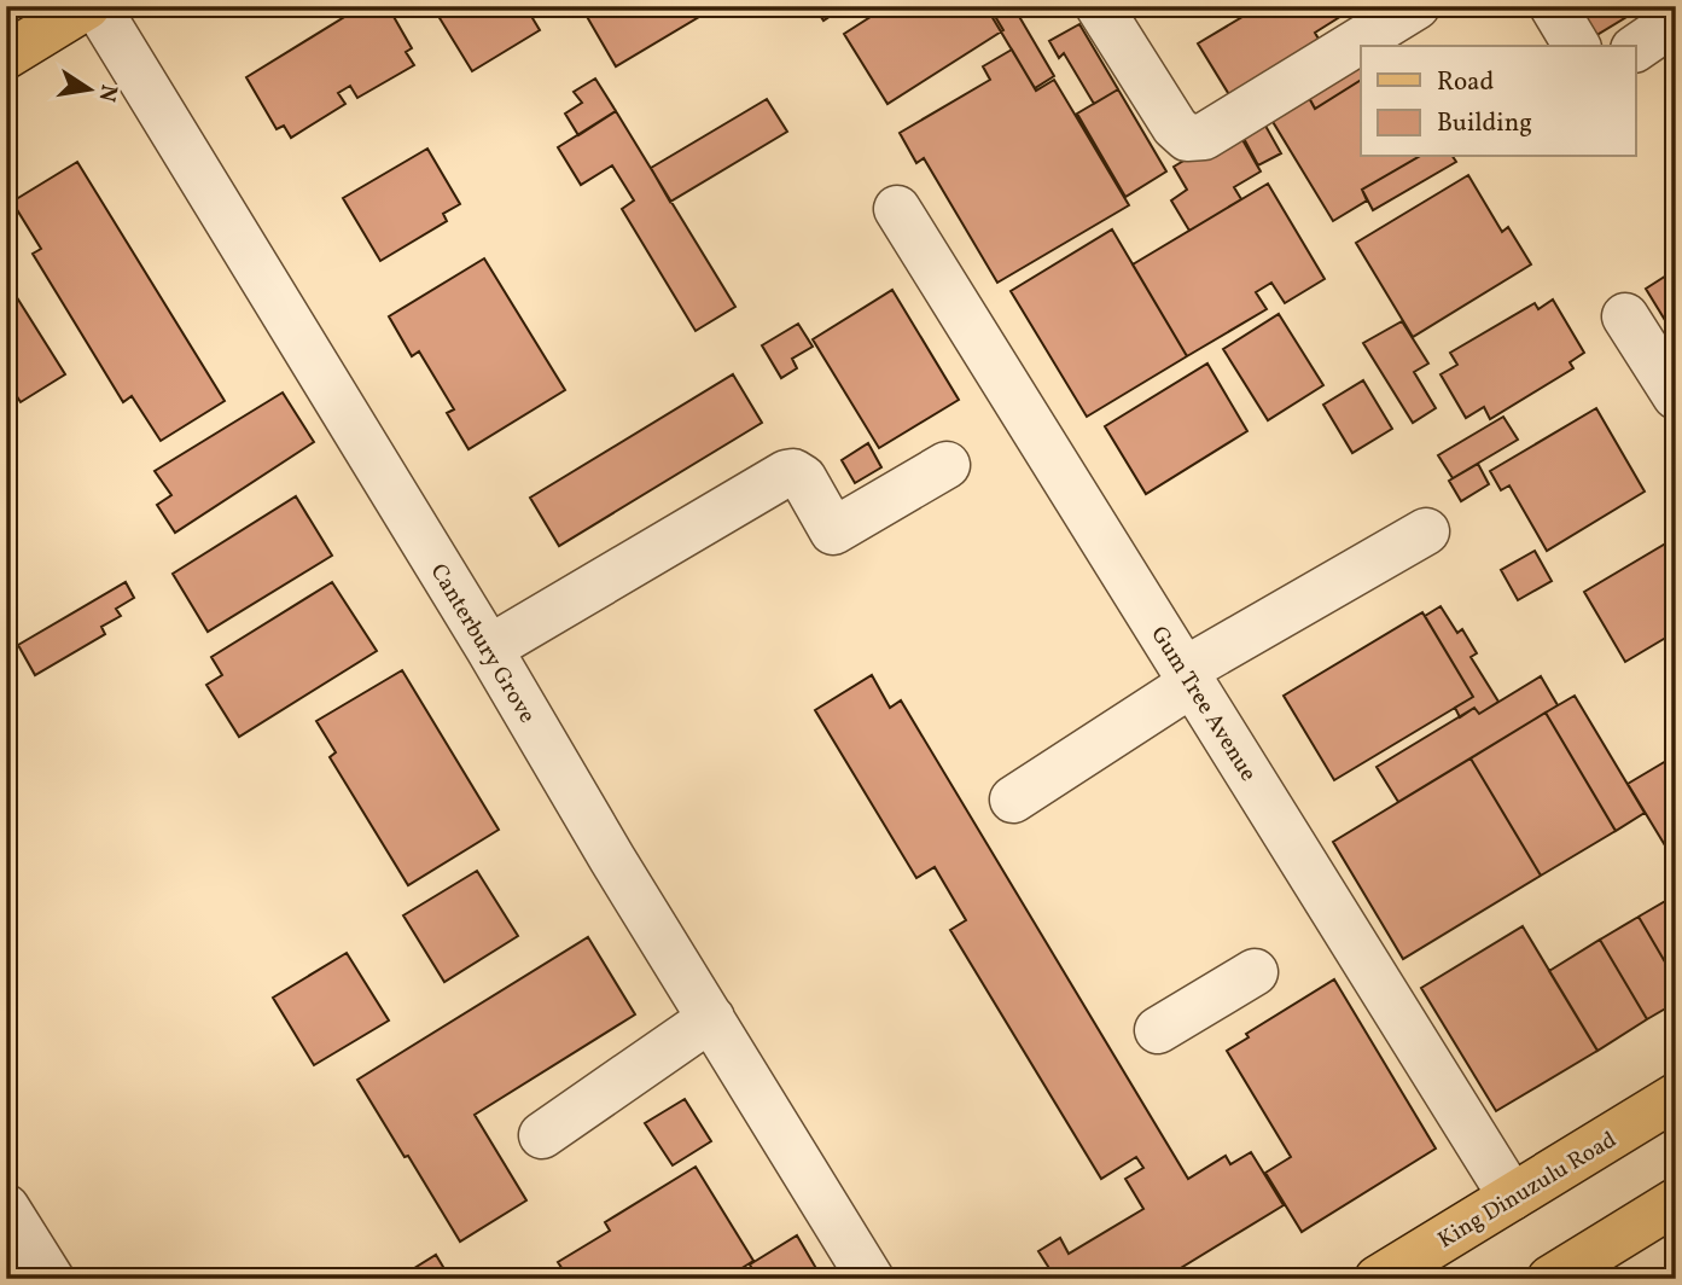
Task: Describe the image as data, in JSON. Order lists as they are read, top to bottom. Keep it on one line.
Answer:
{"streets":{"main road":["King Dinuzulu Road"],"street":["Canterbury Grove","Gum Tree Avenue"]},"crossings":[["Gum Tree Avenue","King Dinuzulu Road"]],"legend":["Road","Building"],"north":"right"}
